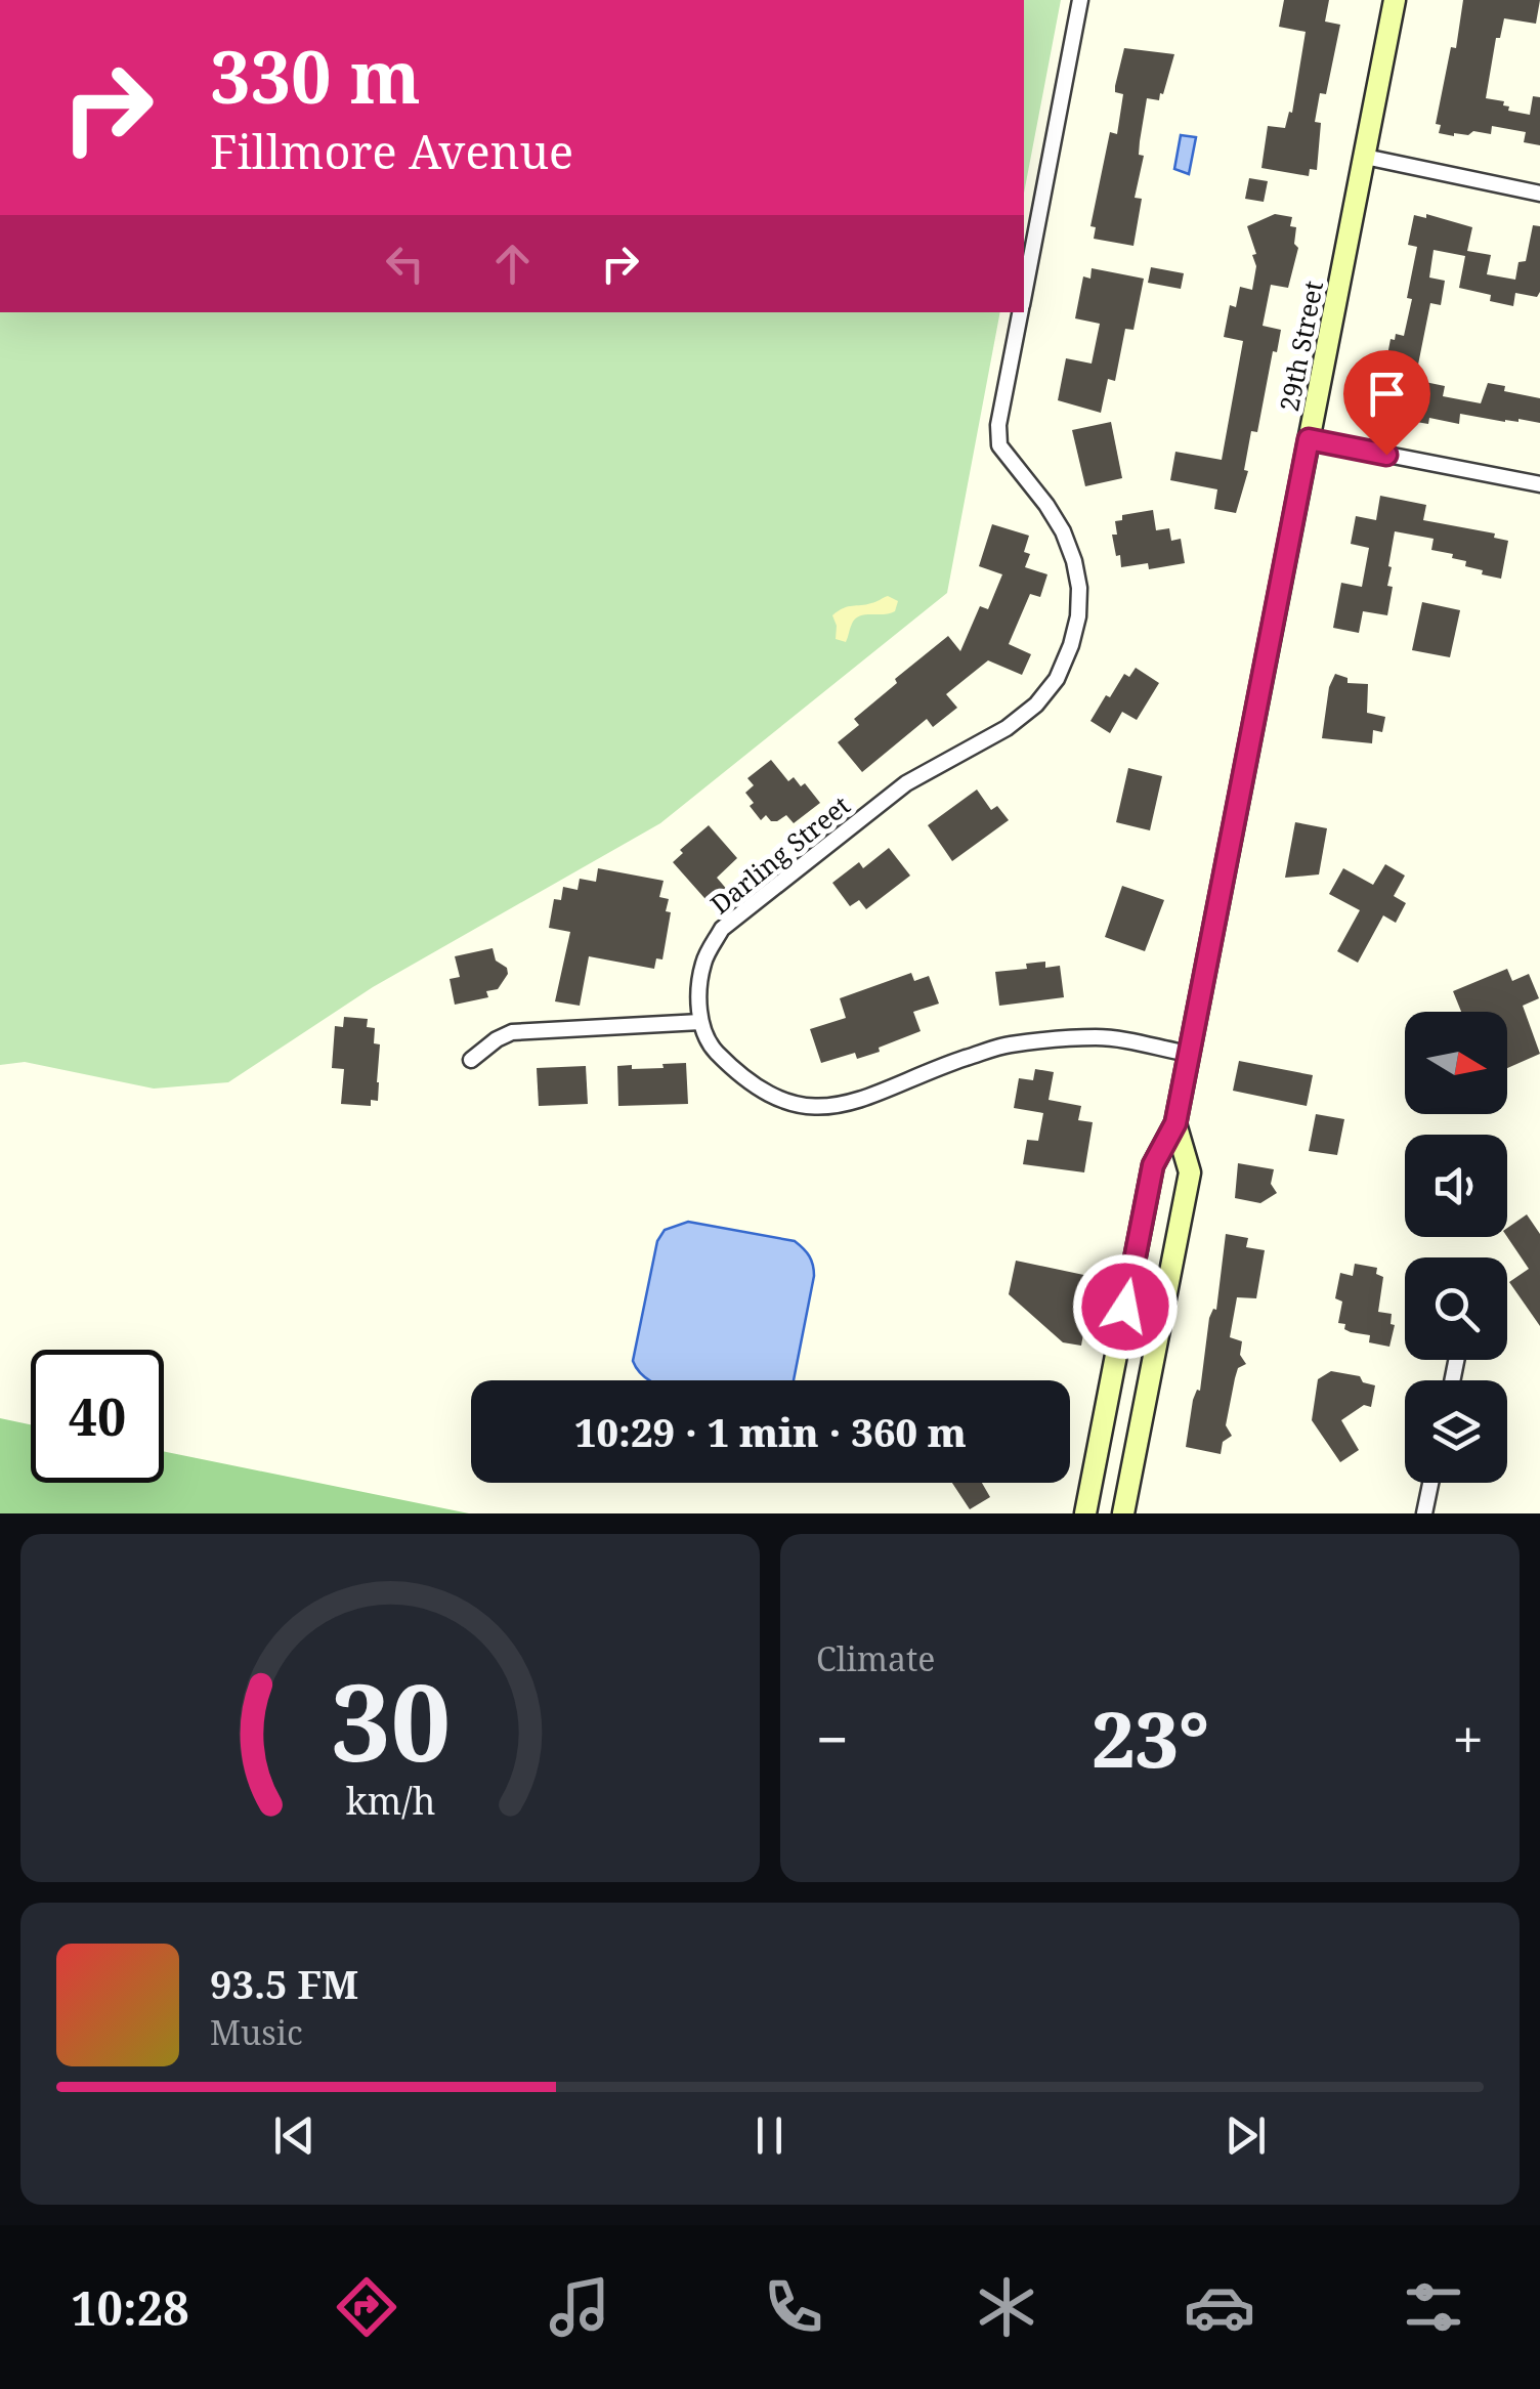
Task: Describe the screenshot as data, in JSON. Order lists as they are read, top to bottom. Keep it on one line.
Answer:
{"streets":{"street":["29th Street","Darling Street"]},"north":"right","page":{"turn":["330 m","Fillmore Avenue"],"limit":"40","trip":"10:29 · 1 min · 360 m","tile":"Climate","heat":["−","23°","+"],"song":["93.5 FM","Music"],"tabs":"10:28","gauge":["30","km/h"]}}
